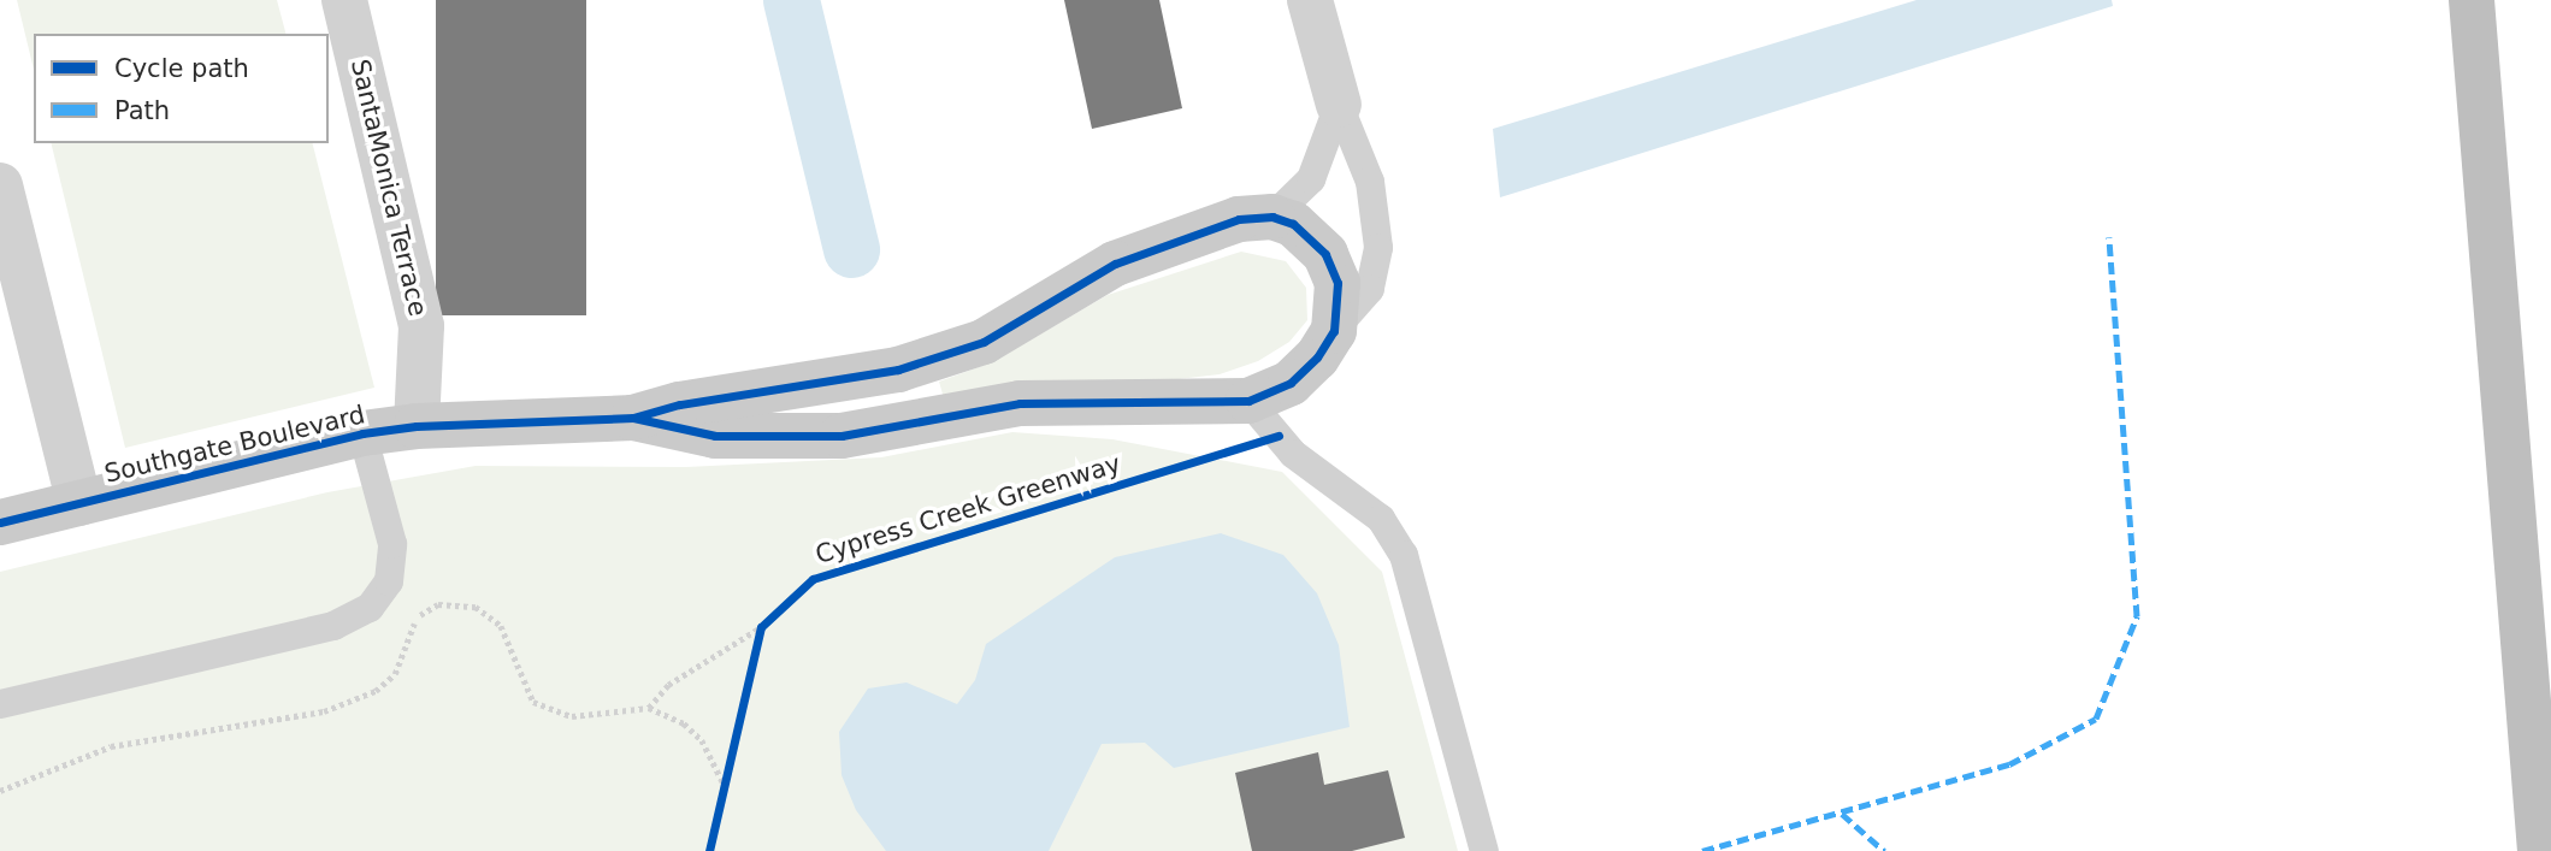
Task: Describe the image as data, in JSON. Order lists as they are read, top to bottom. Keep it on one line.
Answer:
{"streets":{"street":["SantaMonica Terrace","Southgate Boulevard"],"cycle path":["Cypress Creek Greenway"]},"crossings":[["SantaMonica Terrace","Southgate Boulevard"]],"legend":["Cycle path","Path"]}
